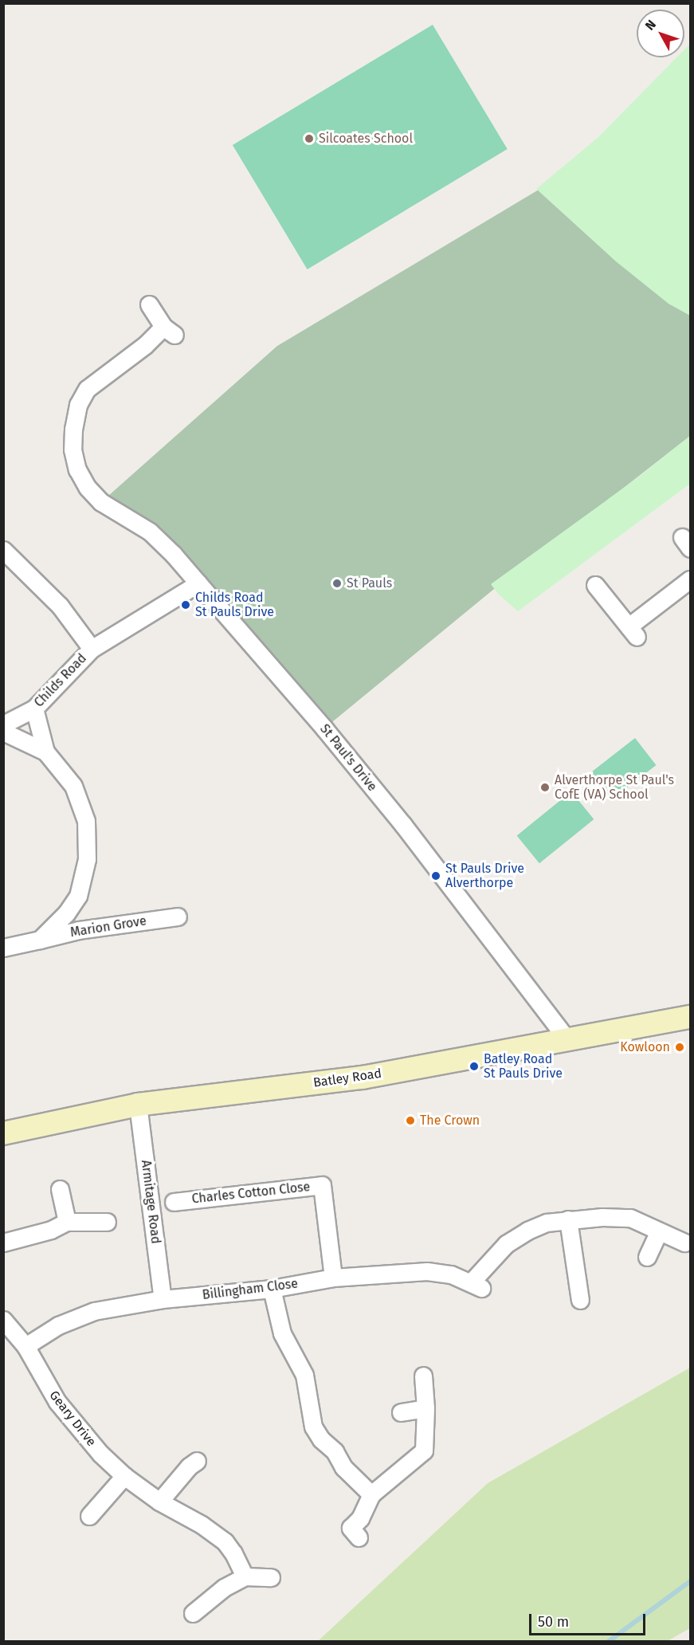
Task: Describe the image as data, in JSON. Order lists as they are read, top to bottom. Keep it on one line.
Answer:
{"streets":{"street":["Childs Road","St Paul's Drive","Marion Grove","Batley Road","Charles Cotton Close","Armitage Road","Billingham Close","Geary Drive"]},"crossings":[["St Paul's Drive","Batley Road"],["Batley Road","Armitage Road"],["Charles Cotton Close","Billingham Close"],["Armitage Road","Billingham Close"],["Billingham Close","Geary Drive"]],"places":["Silcoates School","St Pauls","Childs Road St Pauls Drive","Alverthorpe St Paul's CofE (VA) School","St Pauls Drive Alverthorpe","Kowloon","Batley Road St Pauls Drive","The Crown"],"scale_bar":"50 m","north":"top left"}
